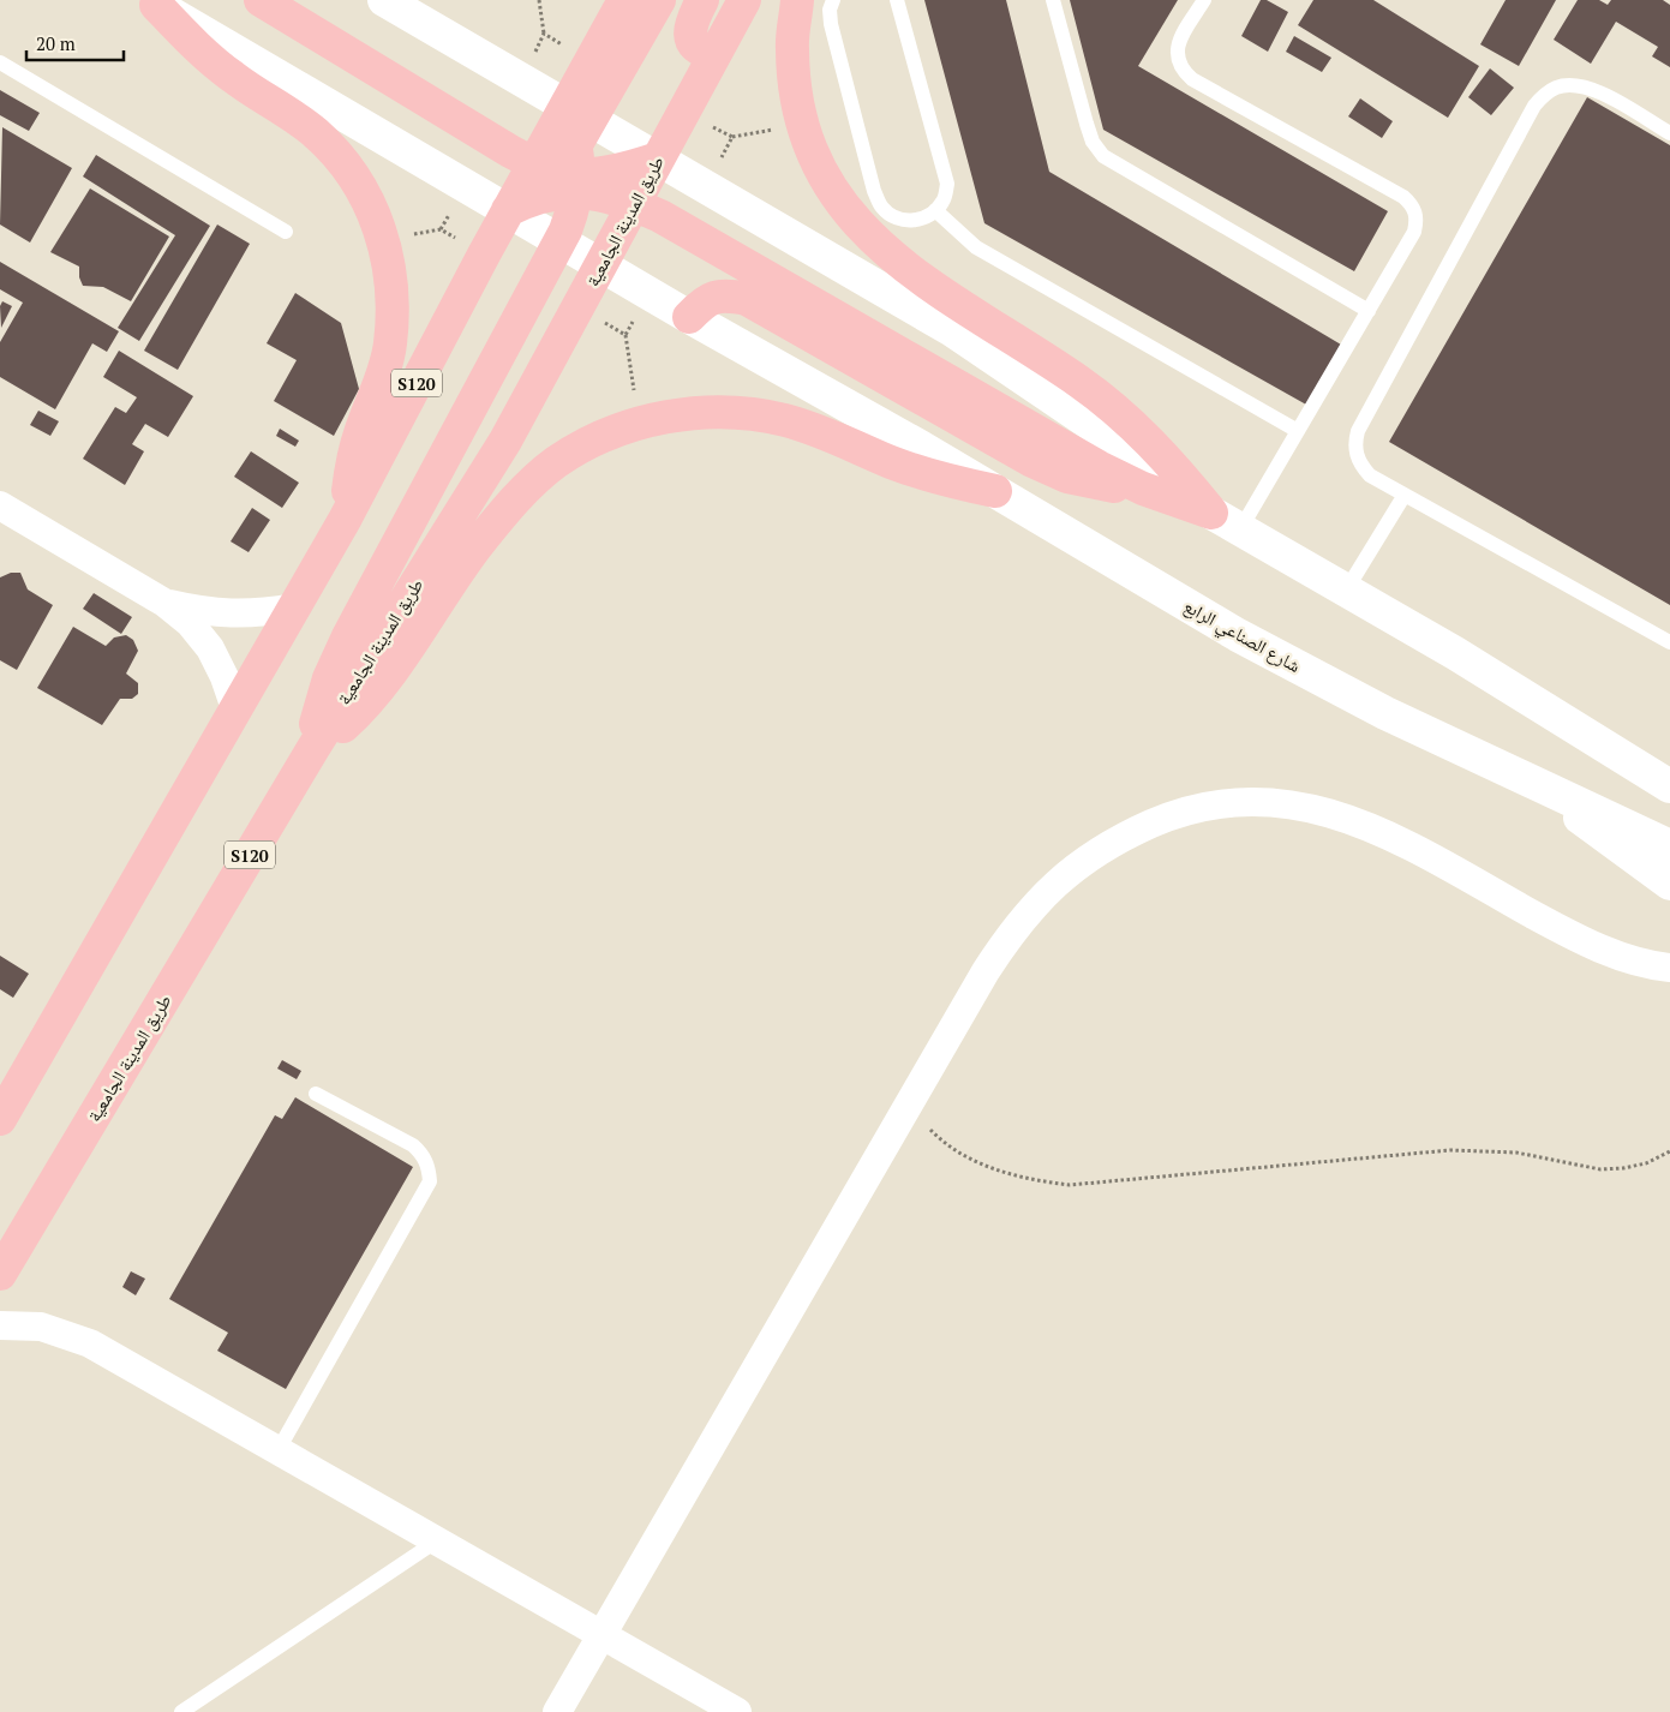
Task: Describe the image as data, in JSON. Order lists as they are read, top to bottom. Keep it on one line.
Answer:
{"streets":{"main road":["طريق المدينة الجامعية","S120","شارع الصناعي الرابع"]},"crossings":[["طريق المدينة الجامعية","شارع الصناعي الرابع"]],"scale_bar":"20 m"}
